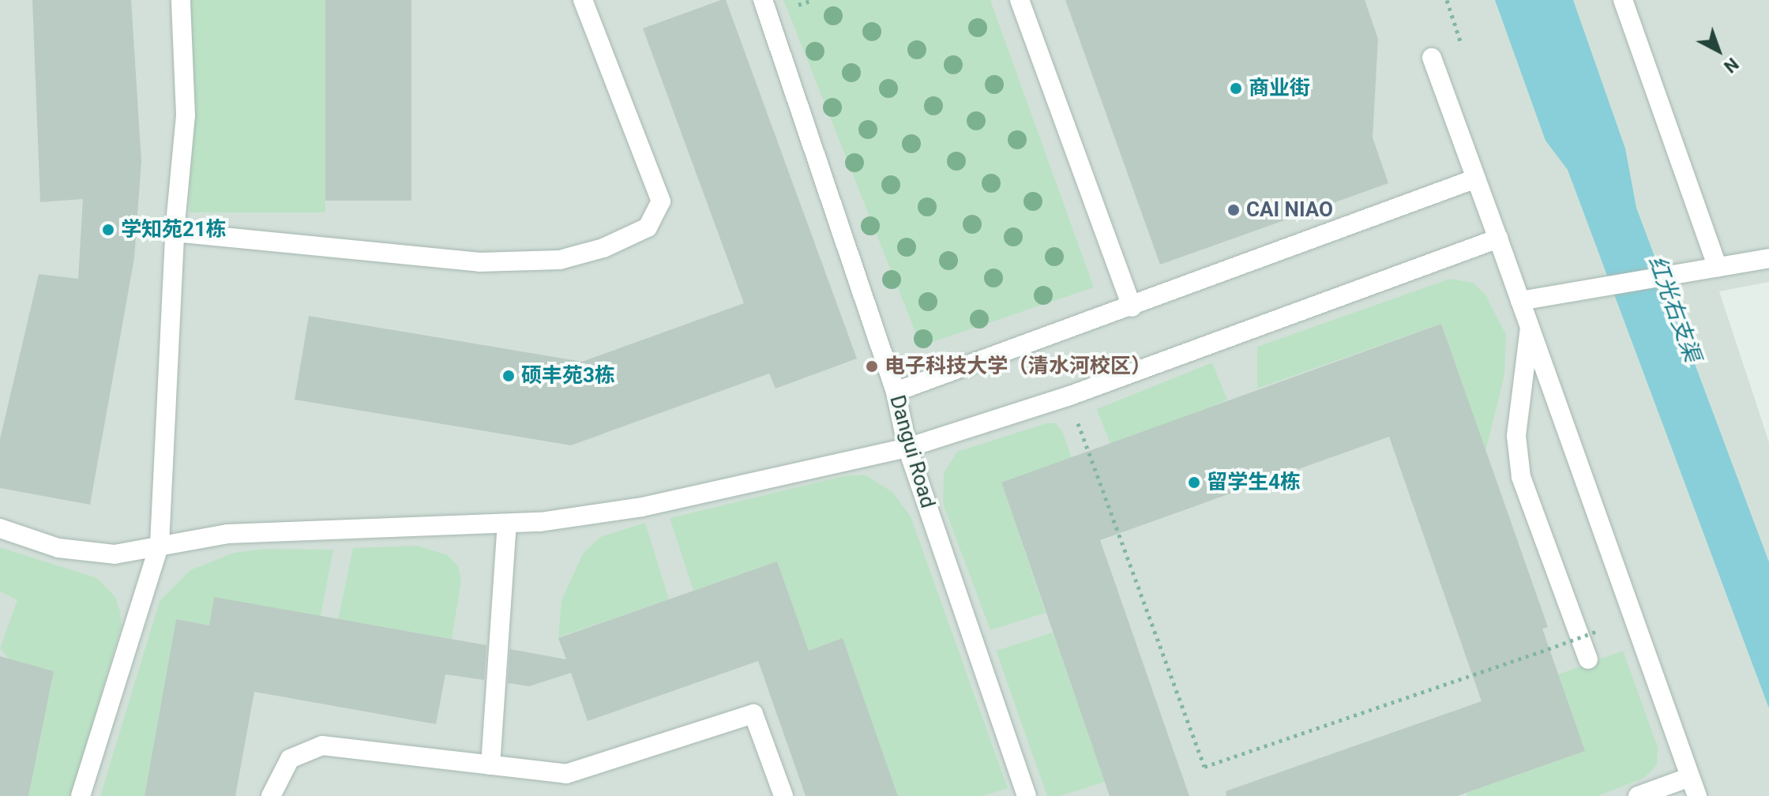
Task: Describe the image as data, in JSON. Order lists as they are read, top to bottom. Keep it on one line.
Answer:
{"streets":{"street":["Dangui Road"]},"water":["红光右支渠"],"places":["商业街","CAI NIAO","学知苑21栋","电子科技大学（清水河校区）","硕丰苑3栋","留学生4栋"],"north":"bottom right"}
